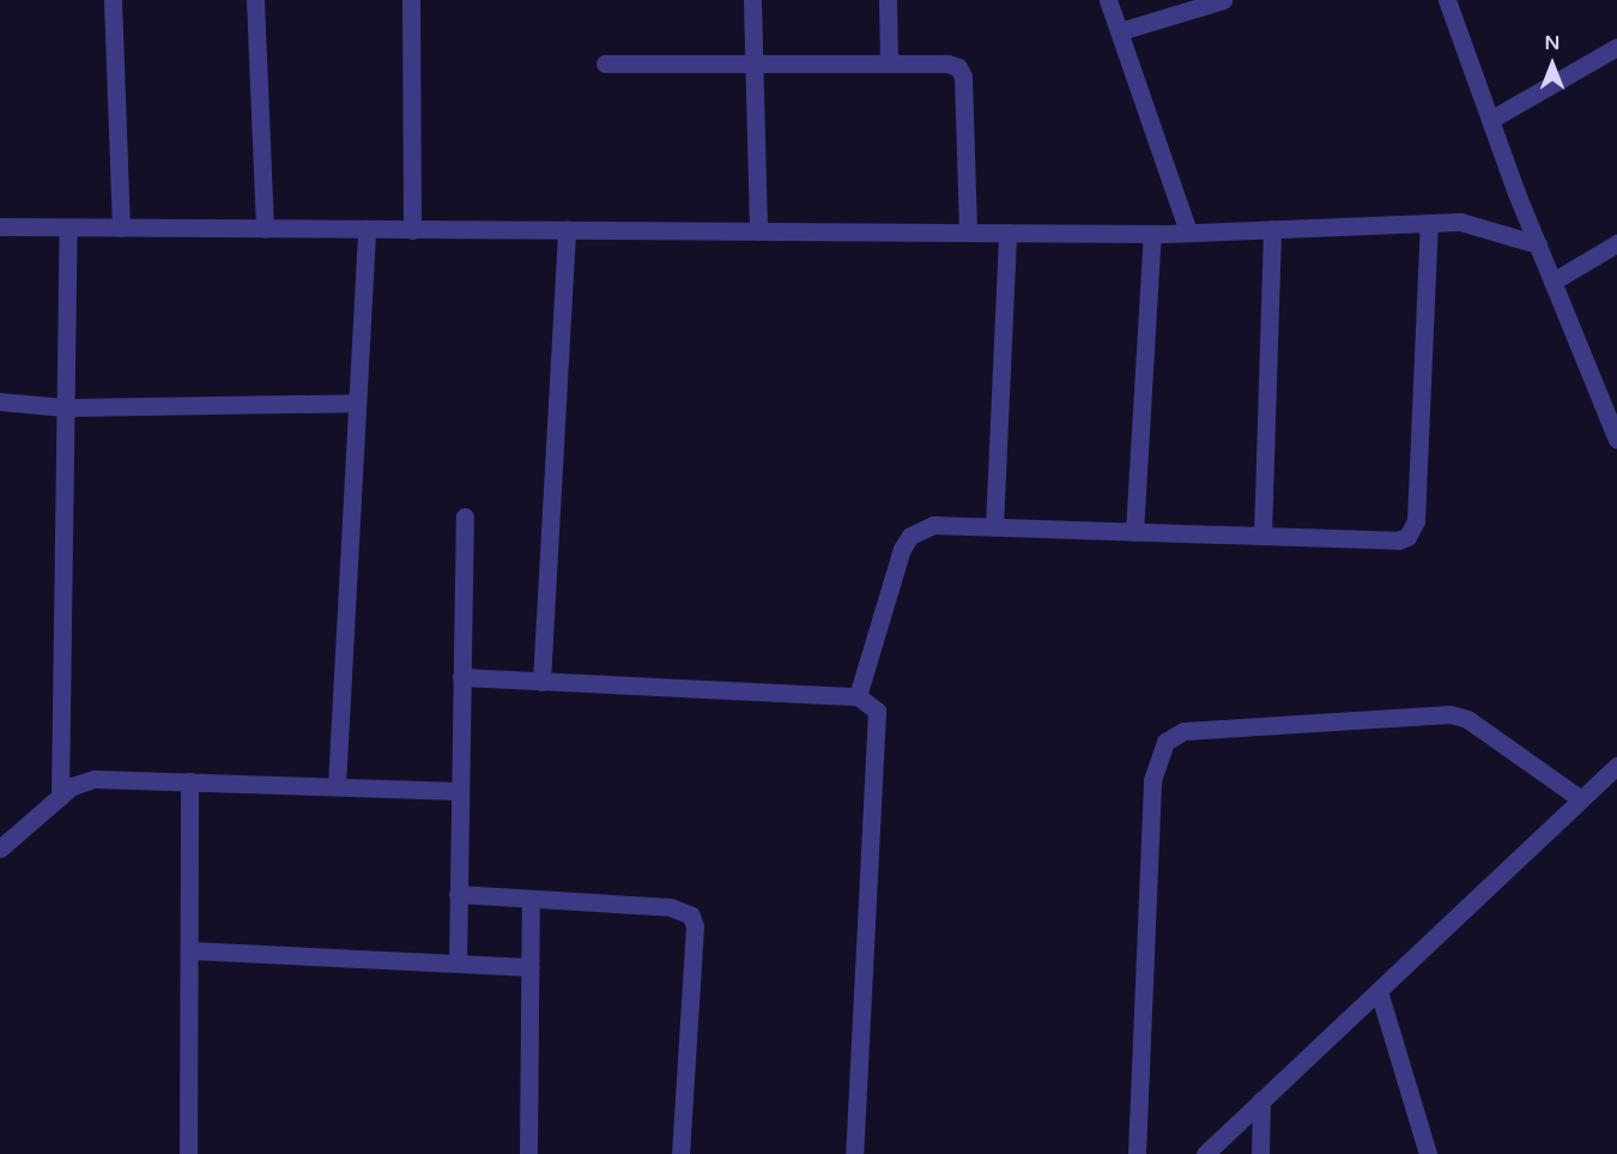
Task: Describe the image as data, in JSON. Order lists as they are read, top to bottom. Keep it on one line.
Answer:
{"north":"top"}
